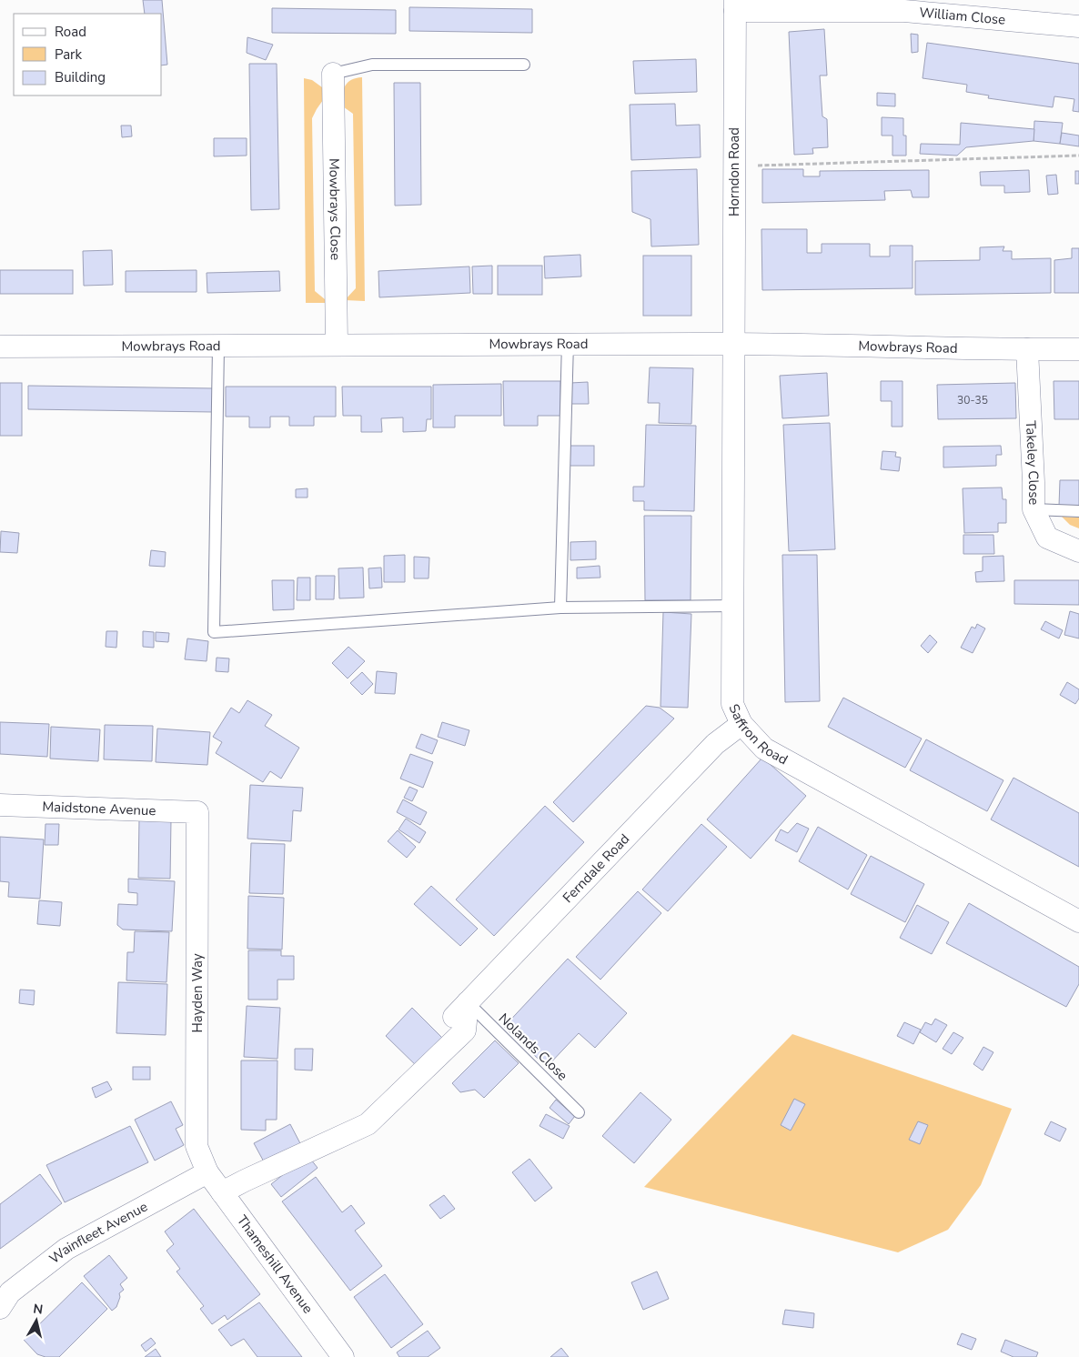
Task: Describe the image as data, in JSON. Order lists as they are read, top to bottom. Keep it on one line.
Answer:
{"streets":{"street":["William Close","Horndon Road","Mowbrays Close","Mowbrays Road","Takeley Close","Saffron Road","Maidstone Avenue","Ferndale Road","Hayden Way","Wainfleet Avenue","Thameshill Avenue"],"lane":["Nolands Close"]},"crossings":[["William Close","Horndon Road"],["Horndon Road","Mowbrays Road"],["Horndon Road","Saffron Road"],["Mowbrays Close","Mowbrays Road"],["Mowbrays Road","Takeley Close"],["Mowbrays Road","Saffron Road"],["Saffron Road","Ferndale Road"],["Maidstone Avenue","Hayden Way"],["Ferndale Road","Nolands Close"],["Hayden Way","Wainfleet Avenue"],["Hayden Way","Thameshill Avenue"],["Wainfleet Avenue","Thameshill Avenue"]],"house_numbers":["30-35"],"legend":["Road","Park","Building"],"north":"top"}
